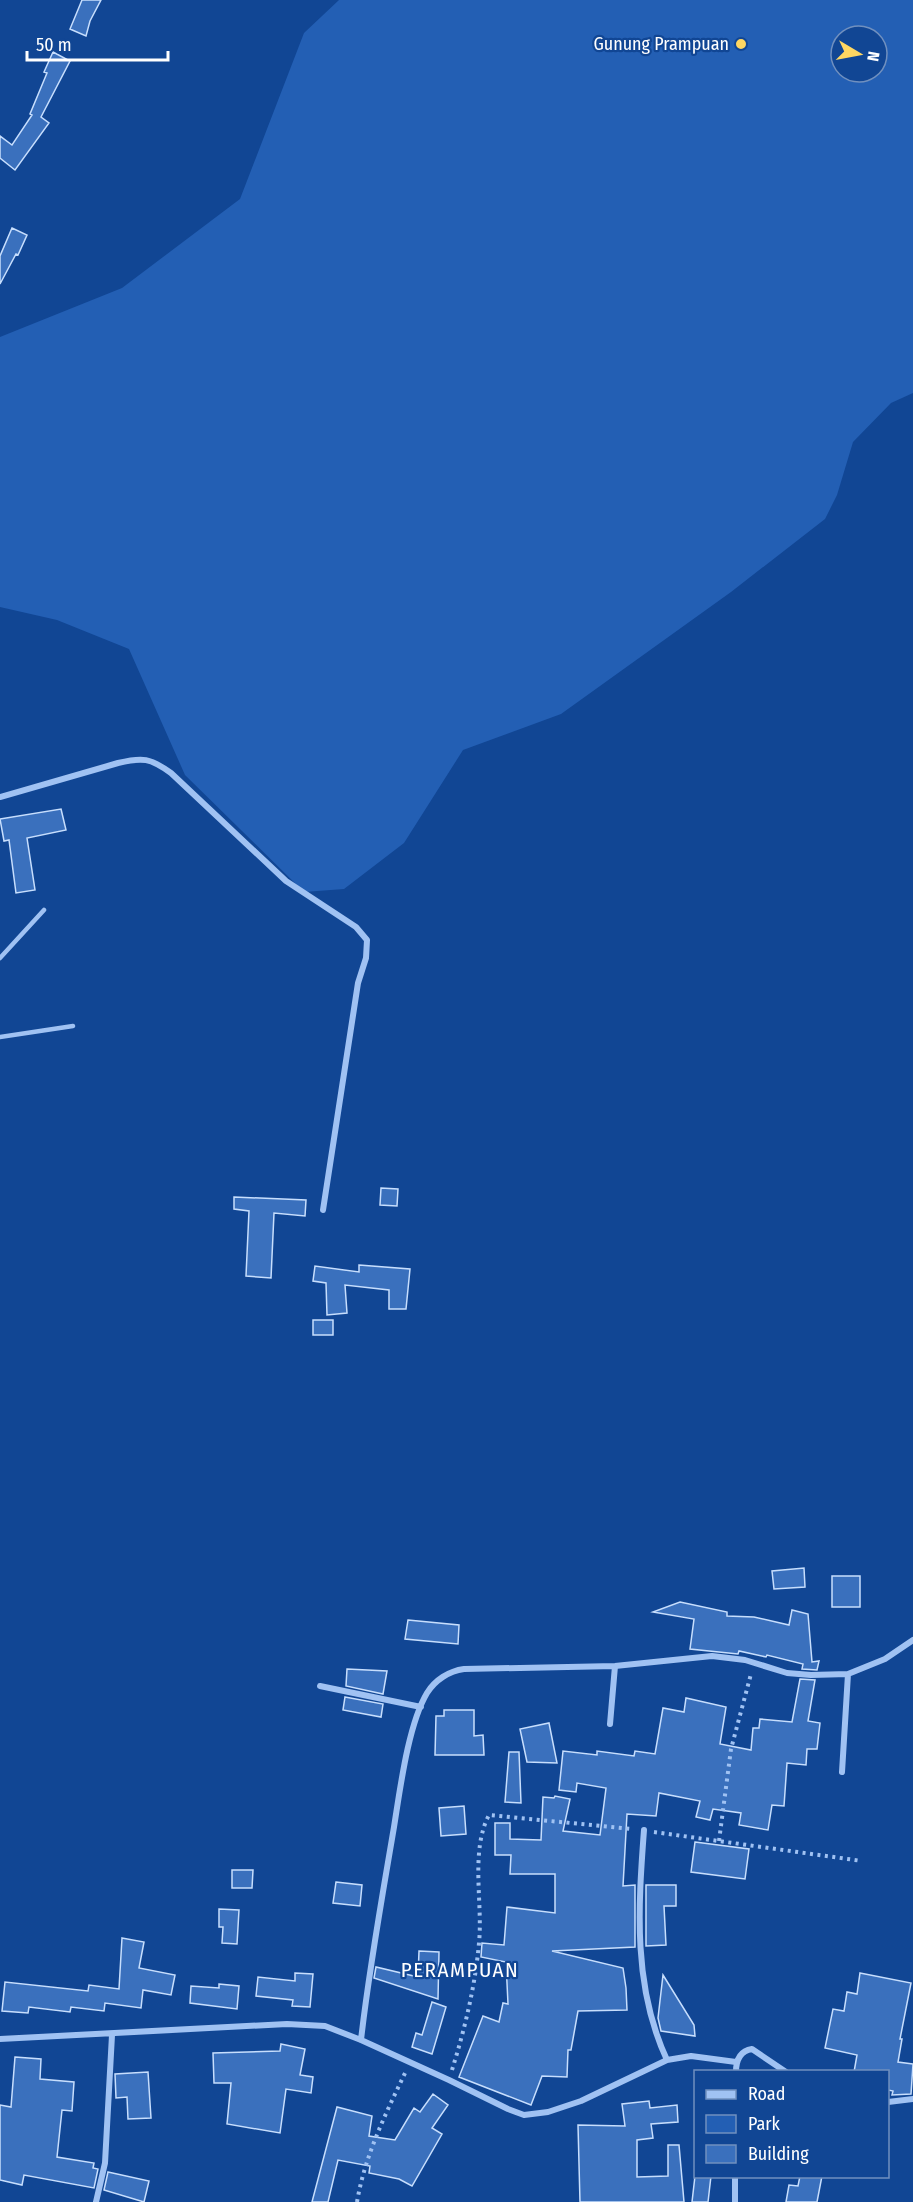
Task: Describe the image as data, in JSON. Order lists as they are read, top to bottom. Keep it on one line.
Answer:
{"districts":["PERAMPUAN"],"places":["Gunung Prampuan"],"legend":["Road","Park","Building"],"scale_bar":"50 m","north":"right"}
